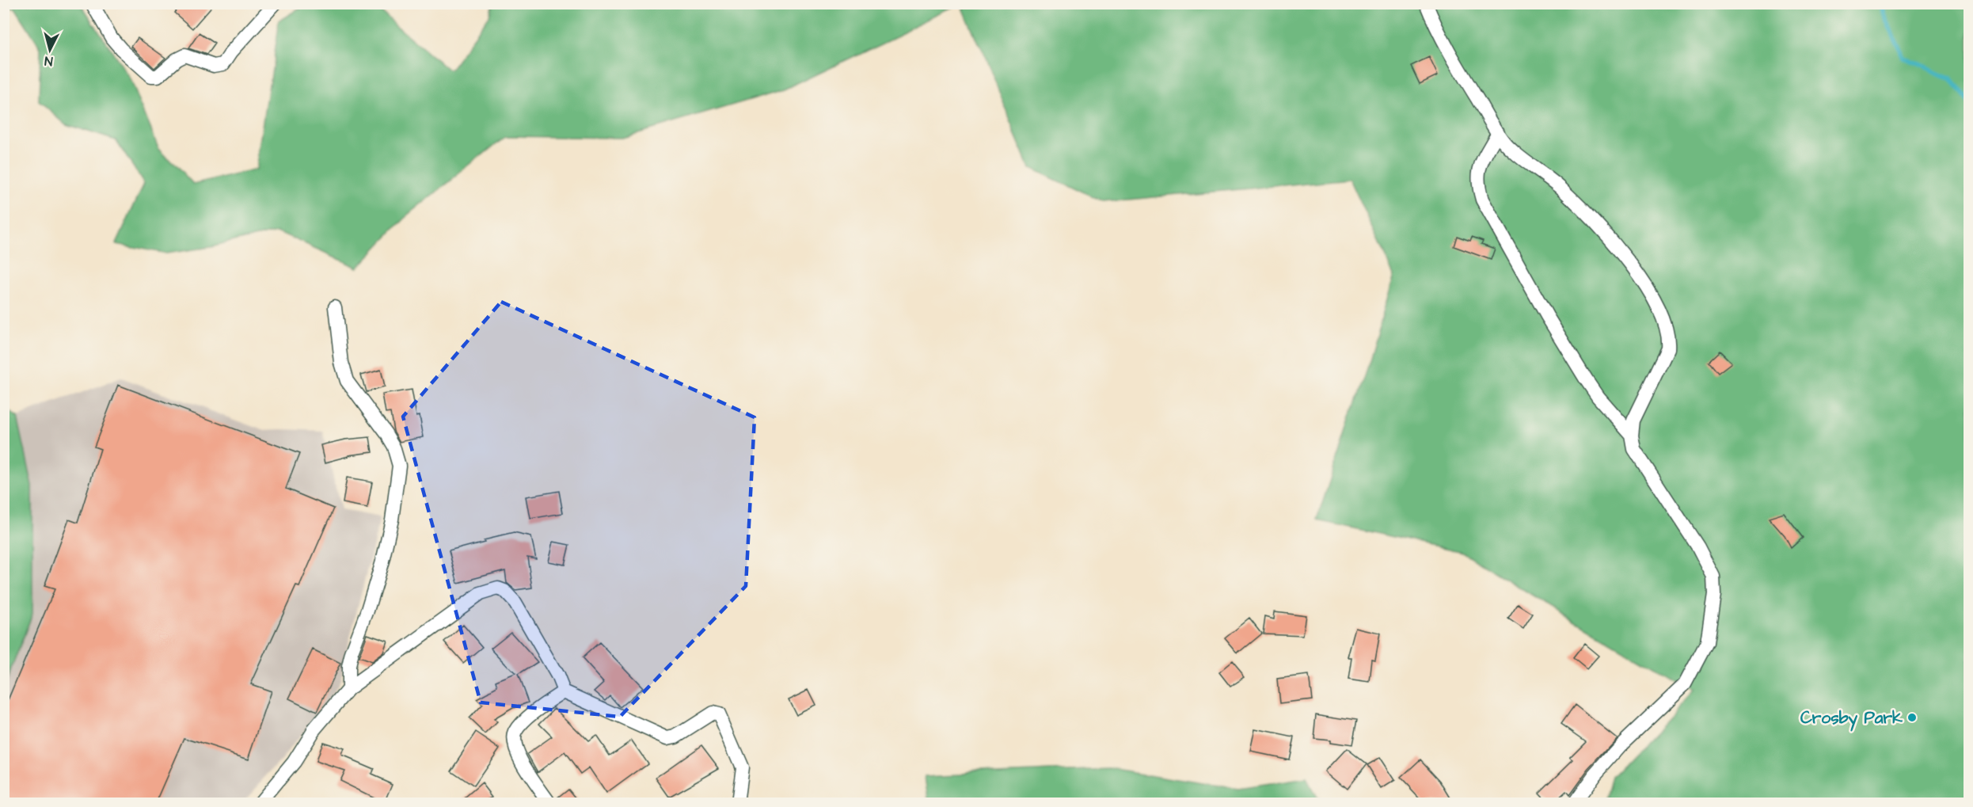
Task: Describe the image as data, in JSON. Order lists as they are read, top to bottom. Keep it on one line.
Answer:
{"places":["Crosby Park"],"north":"bottom"}
